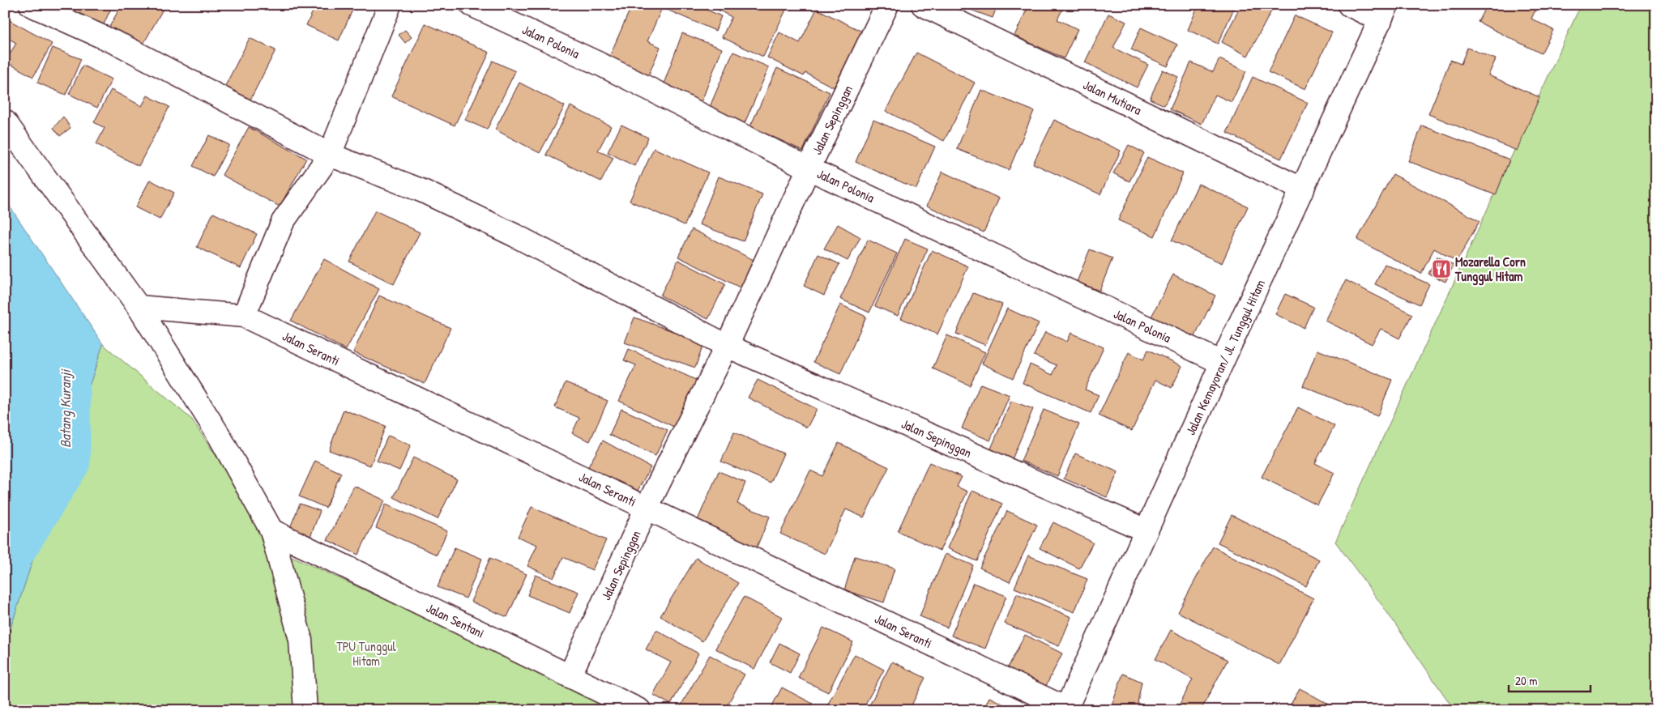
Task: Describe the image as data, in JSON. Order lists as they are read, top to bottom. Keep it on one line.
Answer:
{"streets":{"street":["Jalan Polonia","Jalan Mutiara","Jalan Sepinggan","Jalan Seranti","Jalan Kemayoran/ Jl. Tunggul Hitam","Jalan Sentani"]},"crossings":[["Jalan Polonia","Jalan Sepinggan"],["Jalan Polonia","Jalan Kemayoran/ Jl. Tunggul Hitam"],["Jalan Mutiara","Jalan Kemayoran/ Jl. Tunggul Hitam"],["Jalan Sepinggan","Jalan Seranti"],["Jalan Sepinggan","Jalan Kemayoran/ Jl. Tunggul Hitam"],["Jalan Sepinggan","Jalan Sentani"],["Jalan Seranti","Jalan Kemayoran/ Jl. Tunggul Hitam"]],"water":["Batang Kuranji"],"parks":["TPU Tunggul Hitam"],"places":{"restaurant":["Mozarella Corn Tunggul Hitam"]},"scale_bar":"20 m"}
